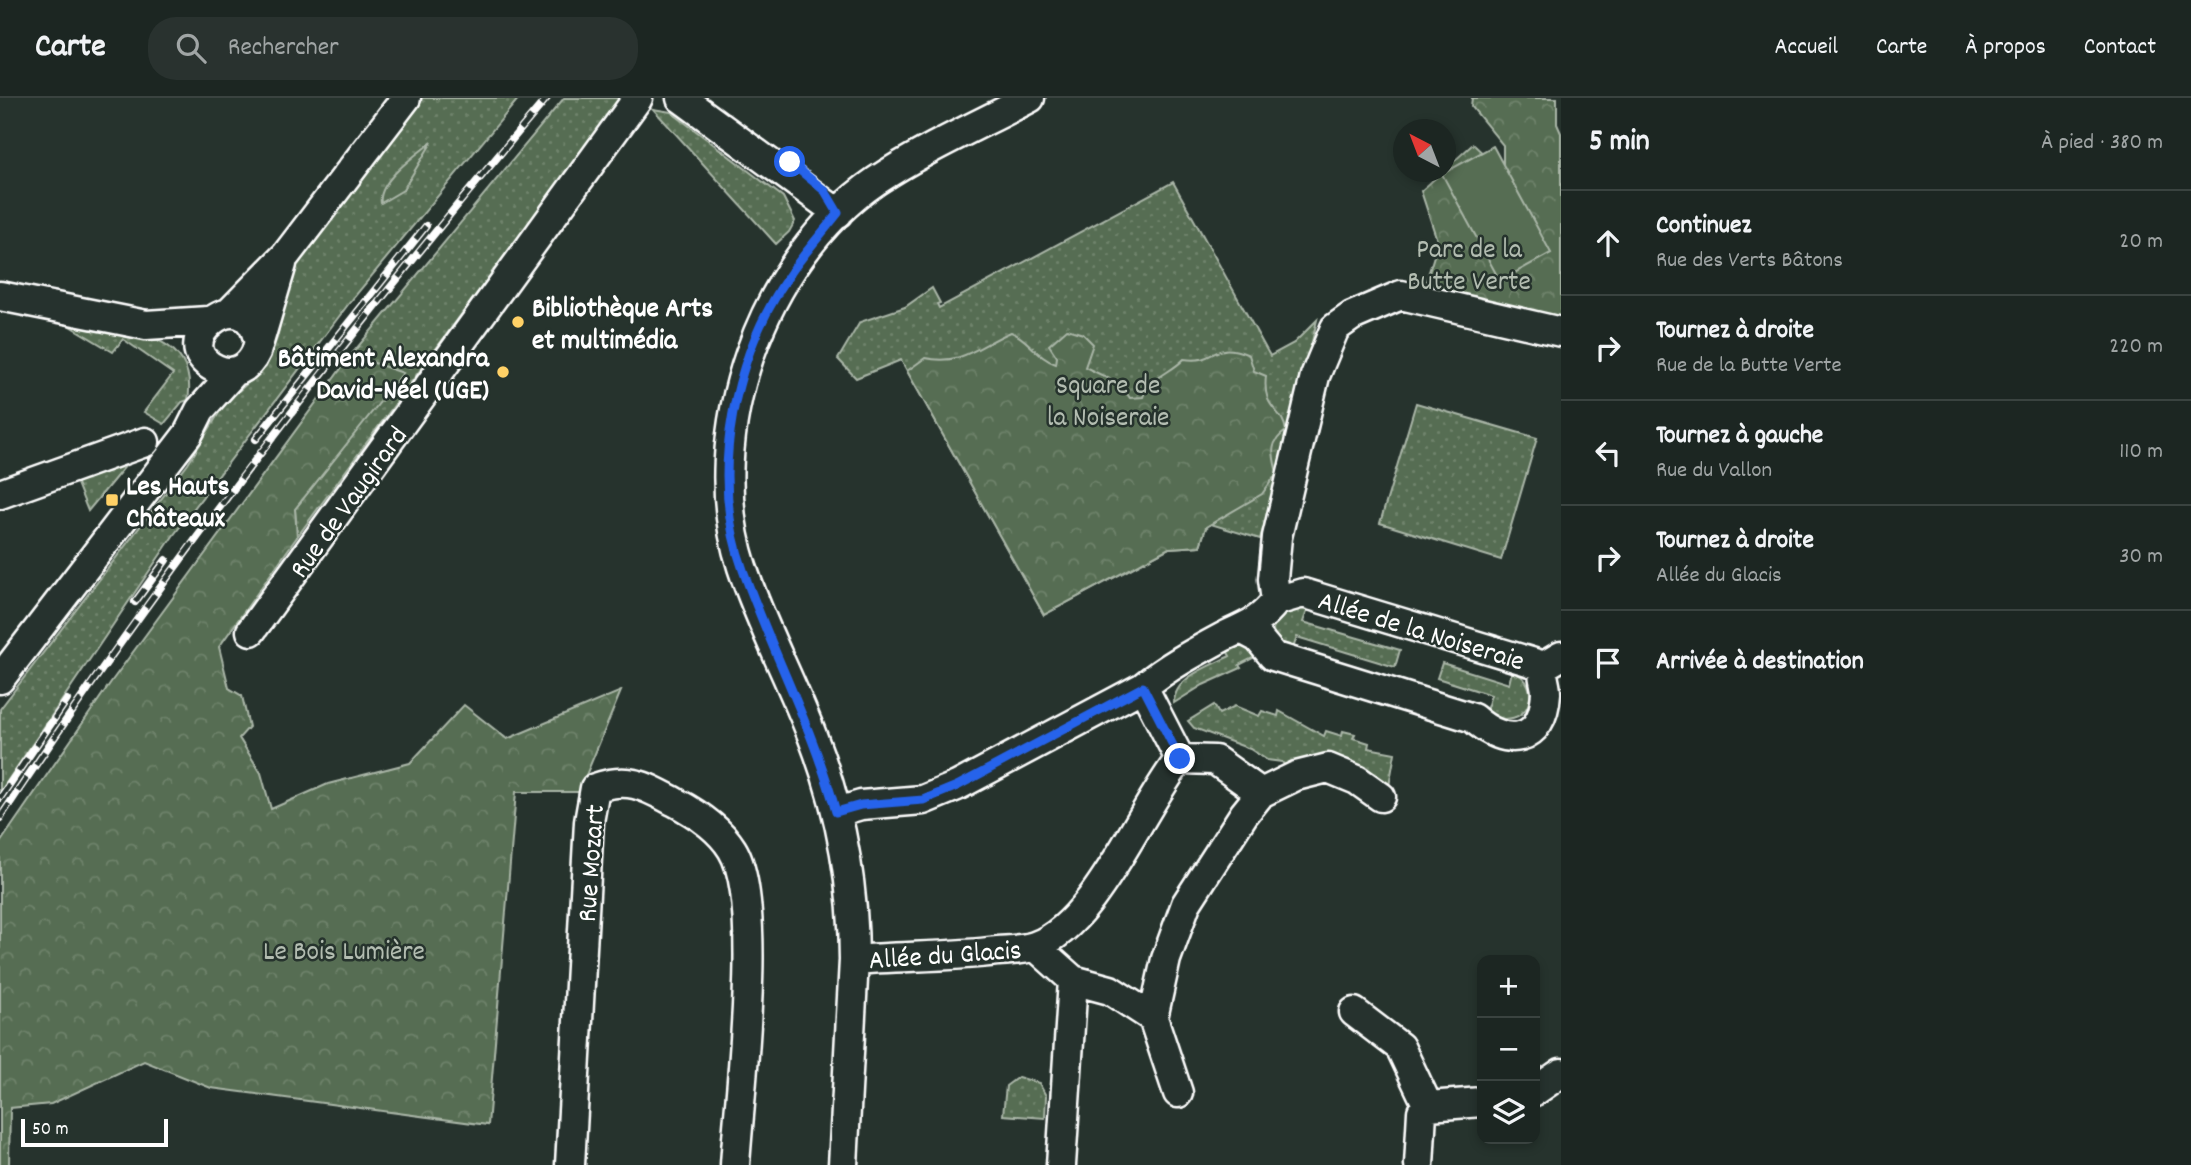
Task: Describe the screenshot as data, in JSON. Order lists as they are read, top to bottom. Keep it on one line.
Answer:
{"streets":{"street":["Rue de Vaugirard","Allée de la Noiseraie","Rue Mozart","Allée du Glacis"]},"parks":["Parc de la Butte Verte","Square de la Noiseraie","Le Bois Lumière"],"places":{"other":["Bibliothèque Arts et multimédia","Bâtiment Alexandra David-Néel (UGE)"],"transit":["Les Hauts Châteaux"]},"scale_bar":"50 m","north":"top left","page":{"header":"Carte","search":"Rechercher","nav":["Accueil","Carte","À propos","Contact"],"heading":["5 min","À pied · 380 m"],"list":[["Continuez","Rue des Verts Bâtons","20 m"],["Tournez à droite","Rue de la Butte Verte","220 m"],["Tournez à gauche","Rue du Vallon","110 m"],["Tournez à droite","Allée du Glacis","30 m"],"Arrivée à destination"],"map_buttons":["+","−"],"scale":"50 m"}}
